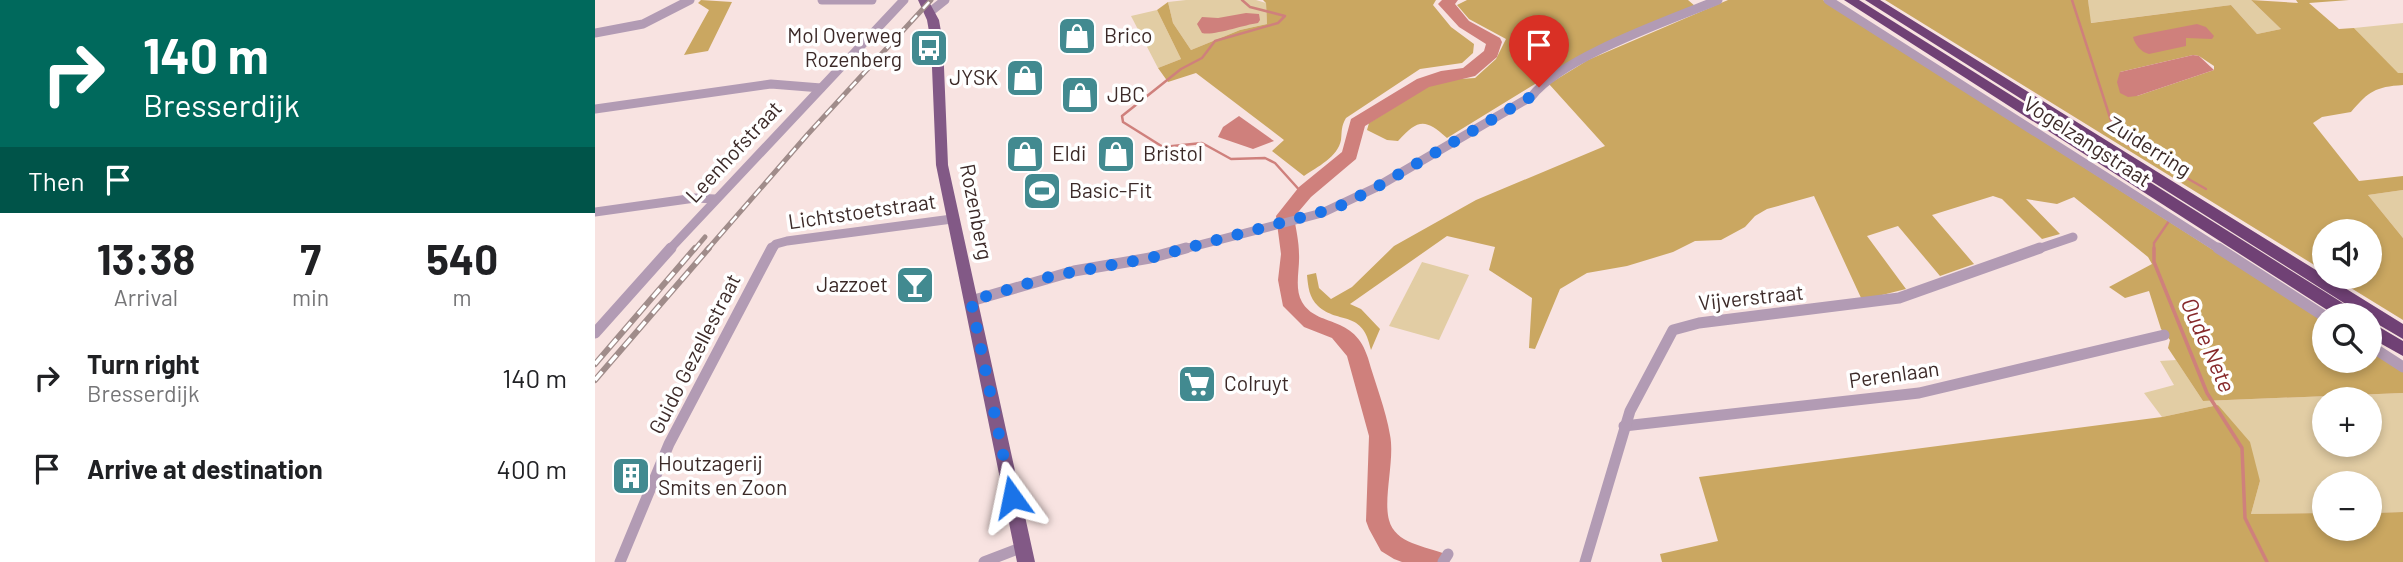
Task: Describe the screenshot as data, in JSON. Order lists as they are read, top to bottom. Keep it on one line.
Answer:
{"streets":{"highway":["Zuiderring"],"main road":["Rozenberg"],"street":["Vogelzangstraat","Leenhofstraat","Lichtstoetstraat","Vijverstraat","Guido Gezellestraat","Perenlaan"]},"crossings":[["Lichtstoetstraat","Rozenberg"],["Lichtstoetstraat","Guido Gezellestraat"],["Vijverstraat","Perenlaan"]],"water":["Oude Nete"],"places":{"shop":["Brico","JYSK","JBC","Eldi","Bristol"],"bus stop":["Mol Overweg Rozenberg"],"sports":["Basic-Fit"],"bar":["Jazzoet"],"supermarket":["Colruyt"],"building":["Houtzagerij Smits en Zoon"]},"page":{"turn":["140 m","Bresserdijk"],"then":"Then","eta":["13:38","Arrival","7","min","540","m"],"map_buttons":["+","−"],"list":[{"name":"Turn right","note":"Bresserdijk","value":"140 m"},{"name":"Arrive at destination","value":"400 m"}]}}
